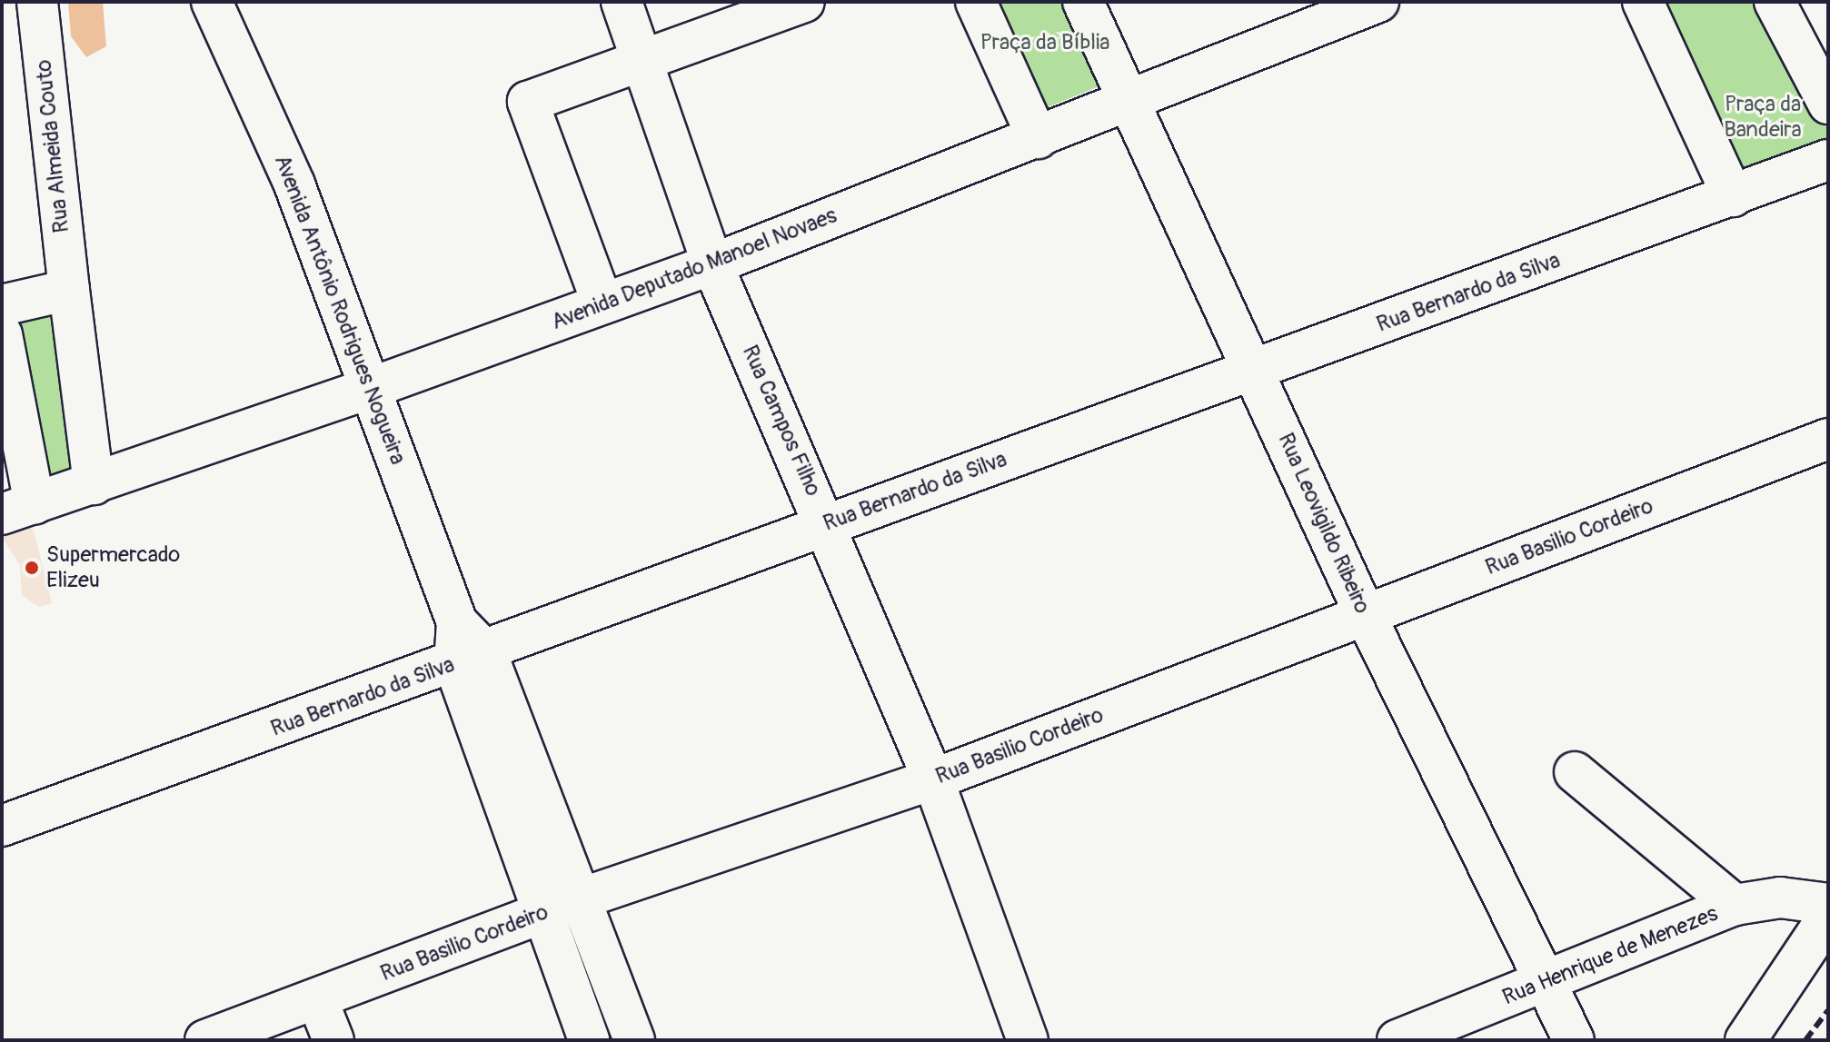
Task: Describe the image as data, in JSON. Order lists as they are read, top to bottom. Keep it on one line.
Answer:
{"streets":{"street":["Rua Almeida Couto","Avenida Deputado Manoel Novaes","Rua Bernardo da Silva","Avenida Antônio Rodrigues Nogueira","Rua Campos Filho","Rua Leovigildo Ribeiro","Rua Basilio Cordeiro","Rua Henrique de Menezes"]},"crossings":[["Rua Almeida Couto","Avenida Deputado Manoel Novaes"],["Avenida Deputado Manoel Novaes","Avenida Antônio Rodrigues Nogueira"],["Avenida Deputado Manoel Novaes","Rua Campos Filho"],["Avenida Deputado Manoel Novaes","Rua Leovigildo Ribeiro"],["Rua Bernardo da Silva","Avenida Antônio Rodrigues Nogueira"],["Rua Bernardo da Silva","Rua Campos Filho"],["Rua Bernardo da Silva","Rua Leovigildo Ribeiro"],["Avenida Antônio Rodrigues Nogueira","Rua Basilio Cordeiro"],["Rua Campos Filho","Rua Basilio Cordeiro"],["Rua Leovigildo Ribeiro","Rua Basilio Cordeiro"],["Rua Leovigildo Ribeiro","Rua Henrique de Menezes"]],"parks":["Praça da Bíblia","Praça da Bandeira"],"places":["Supermercado Elizeu"]}
